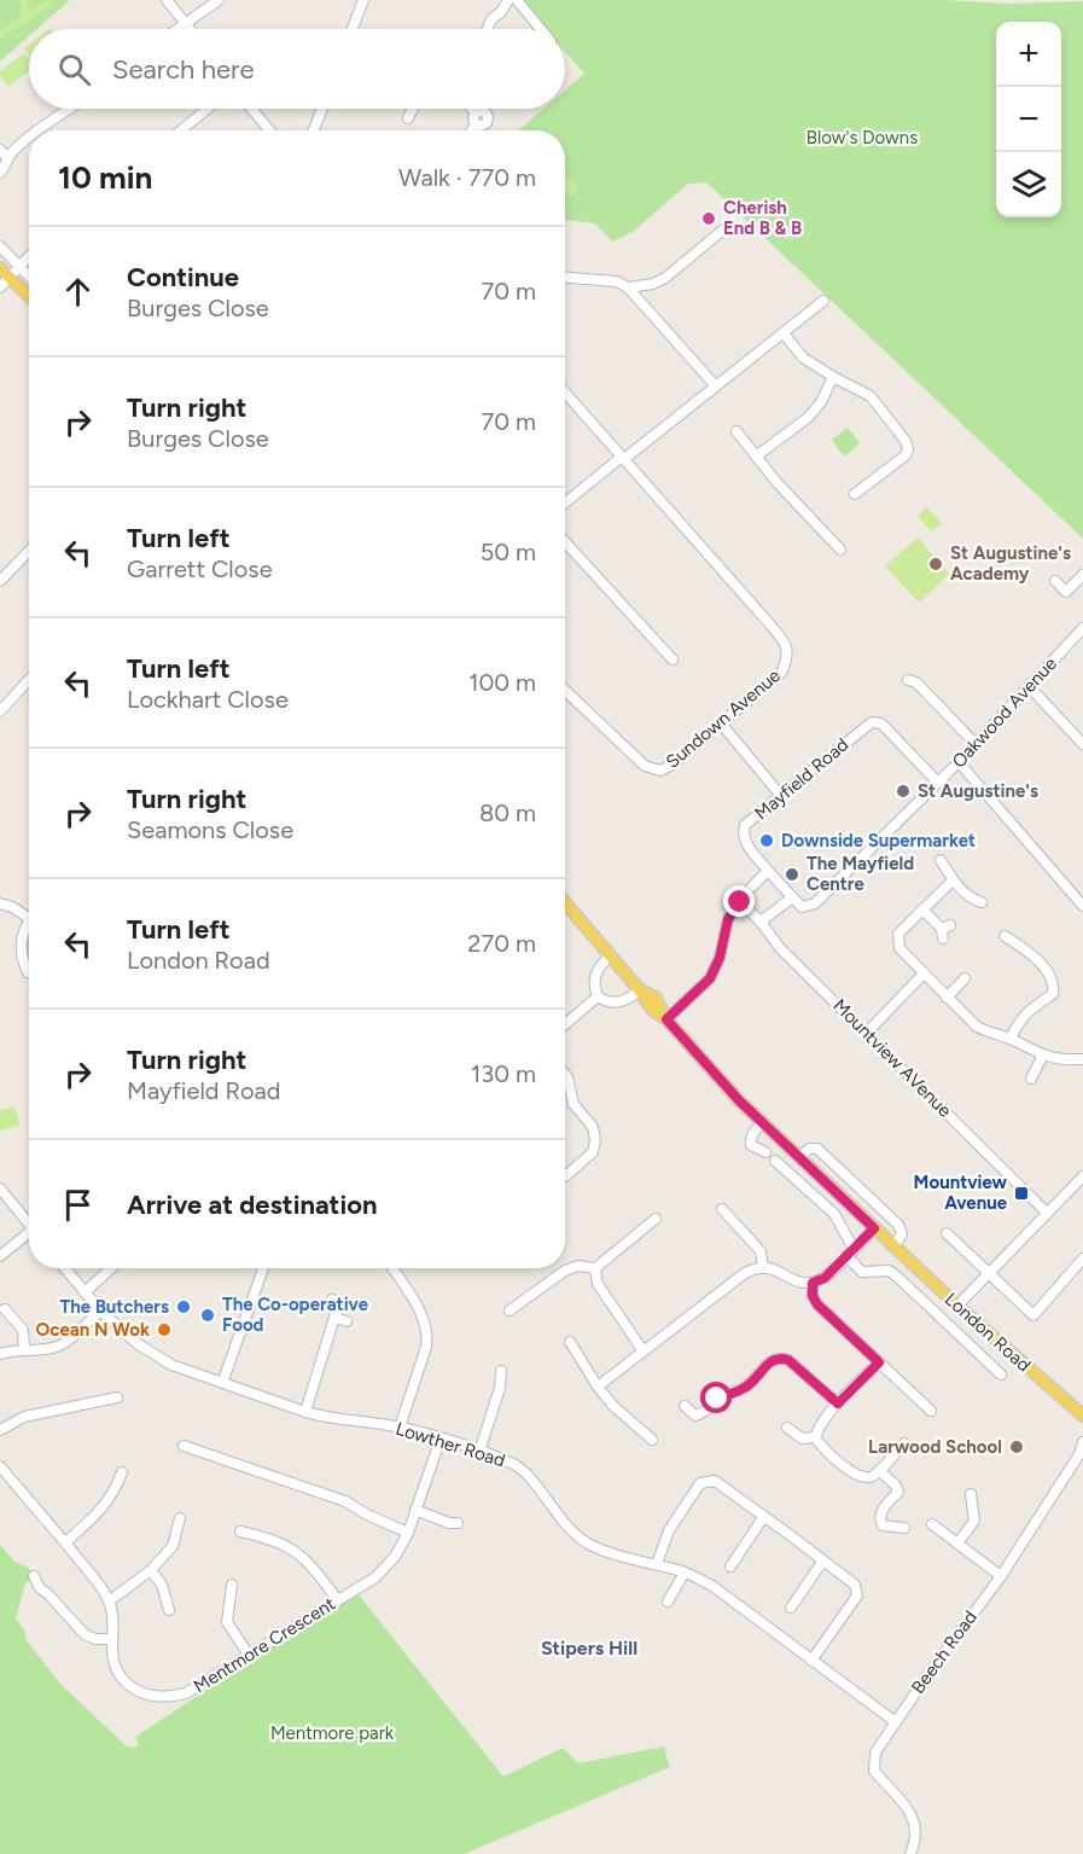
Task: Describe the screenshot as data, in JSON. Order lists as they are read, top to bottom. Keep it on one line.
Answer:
{"streets":{"main road":["London Road"],"street":["Oakwood Avenue","Sundown Avenue","Mayfield Road","Mountview AVenue","Lowther Road","Mentmore Crescent","Beech Road"]},"crossings":[["Oakwood Avenue","Mayfield Road"],["Lowther Road","Mentmore Crescent"],["Lowther Road","Beech Road"]],"districts":["Stipers Hill"],"parks":["Blow's Downs","Mentmore park"],"places":{"other":["Cherish End B & B","St Augustine's Academy","St Augustine's","Downside Supermarket","The Mayfield Centre","The Butchers","The Co-operative Food","Ocean N Wok","Larwood School"],"transit":["Mountview Avenue"]},"page":{"map_buttons":["+","−"],"search":"Search here","heading":["10 min","Walk · 770 m"],"list":[["Continue","Burges Close","70 m"],["Turn right","Burges Close","70 m"],["Turn left","Garrett Close","50 m"],["Turn left","Lockhart Close","100 m"],["Turn right","Seamons Close","80 m"],["Turn left","London Road","270 m"],["Turn right","Mayfield Road","130 m"],"Arrive at destination"]}}
